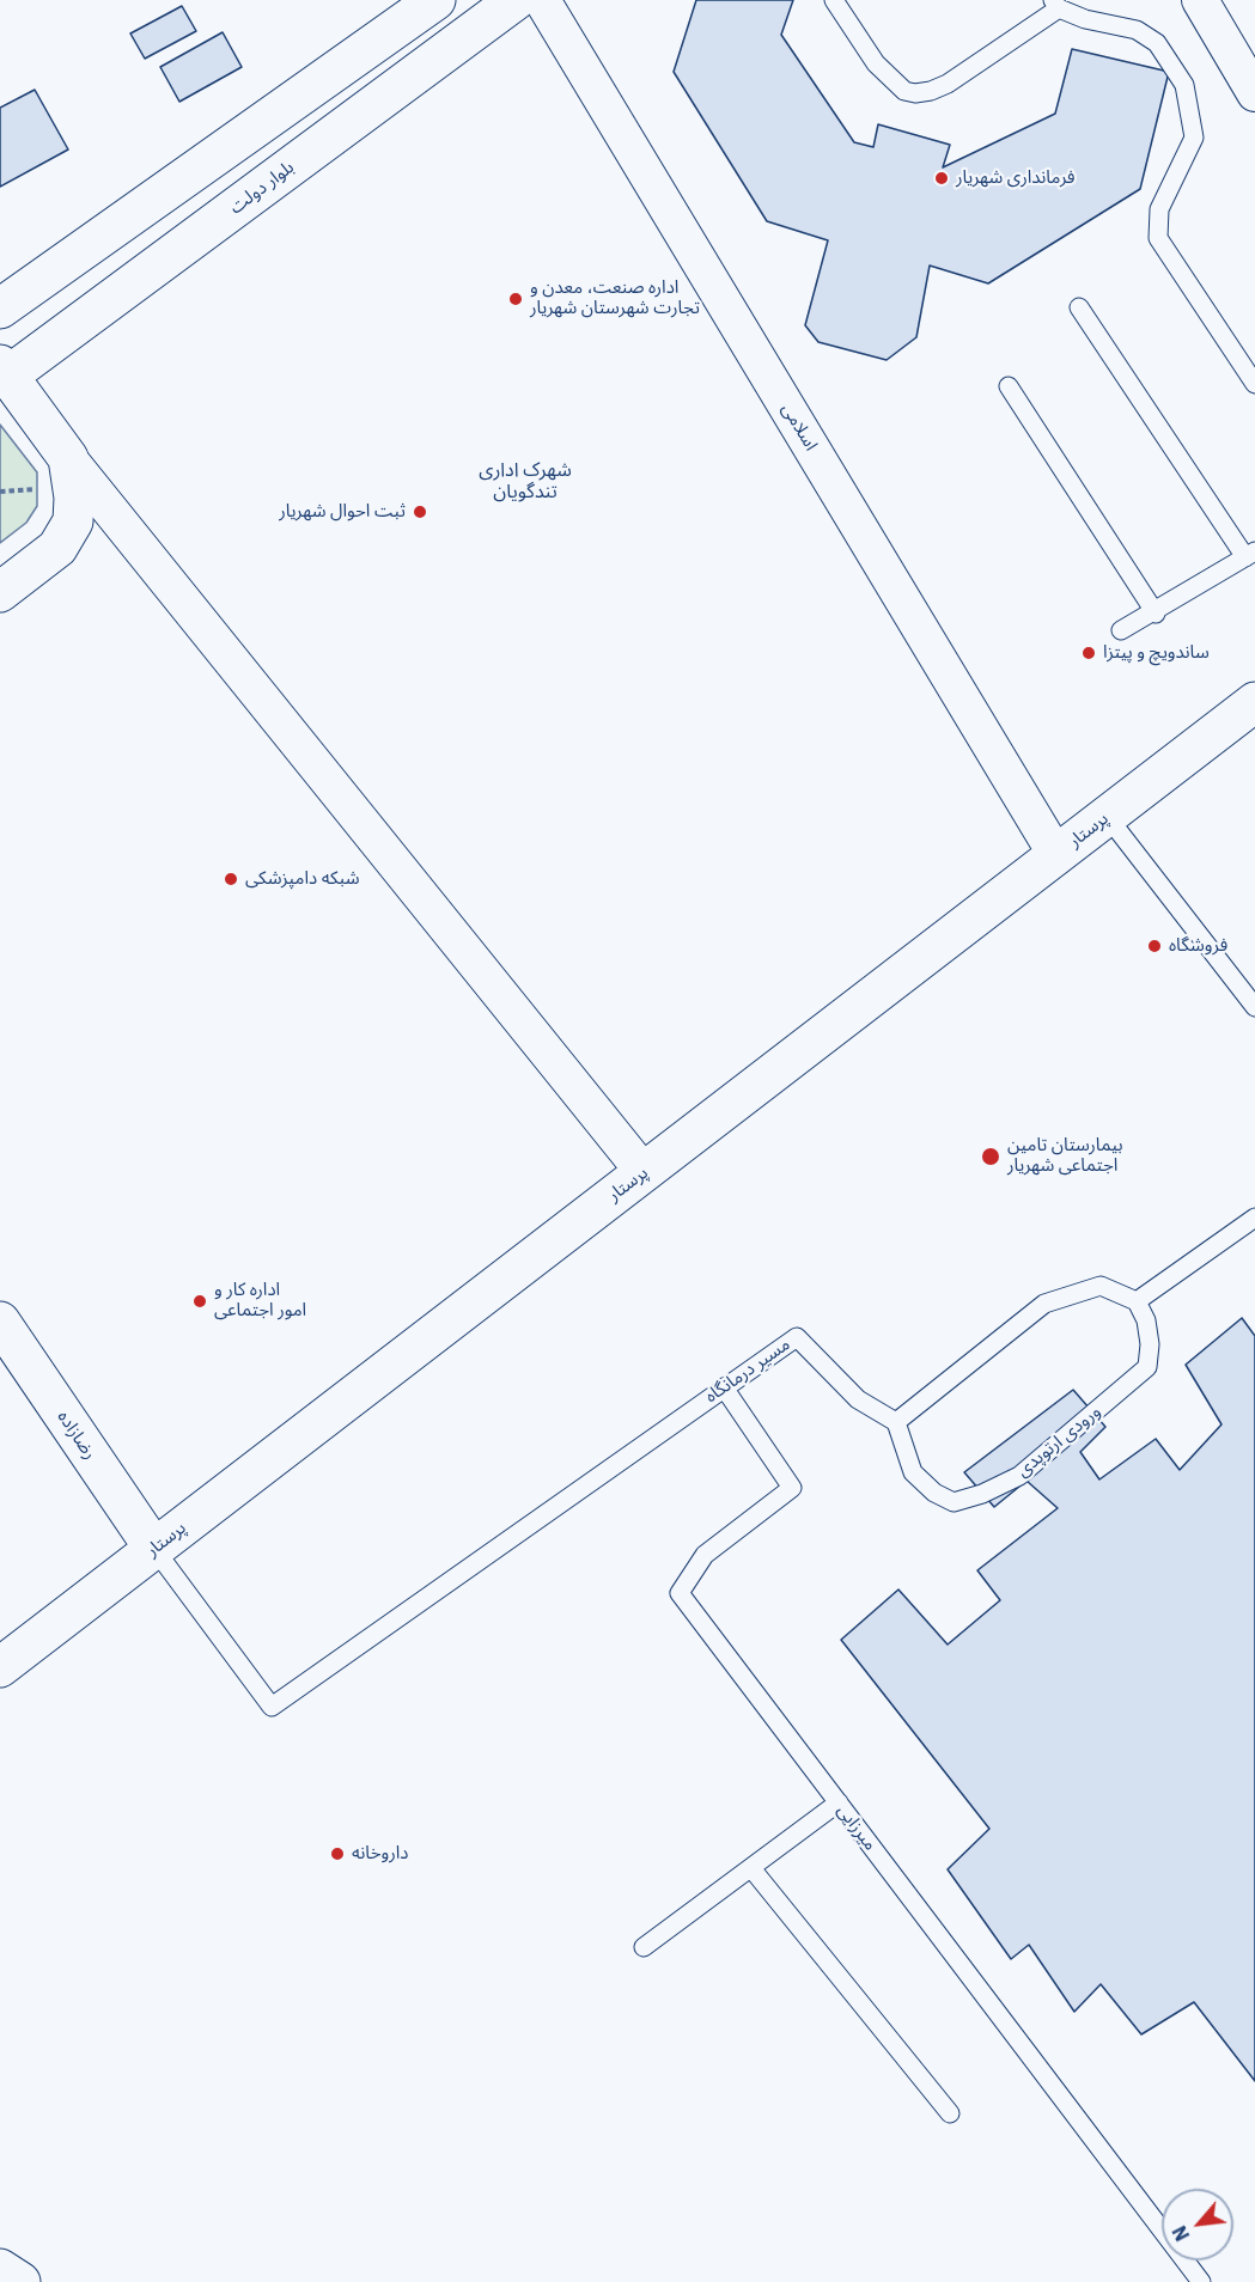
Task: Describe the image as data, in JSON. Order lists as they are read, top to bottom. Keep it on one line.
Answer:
{"streets":{"main road":["بلوار دولت","پرستار","رضازاده"],"street":["اسلامی"],"lane":["مسیر درمانگاه","ورودی ارتوپدی","میرزایی"]},"crossings":[["اسلامی","پرستار"],["پرستار","مسیر درمانگاه"],["پرستار","رضازاده"],["مسیر درمانگاه","رضازاده"],["مسیر درمانگاه","ورودی ارتوپدی"],["مسیر درمانگاه","میرزایی"]],"districts":["شهرک اداری تندگویان"],"places":["فرمانداری شهریار","اداره صنعت، معدن و تجارت شهرستان شهریار","ثبت احوال شهریار","ساندویچ و پیتزا","شبکه دامپزشکی","فروشگاه","بیمارستان تامین اجتماعی شهریار","اداره کار و امور اجتماعی","داروخانه"],"north":"bottom left"}
